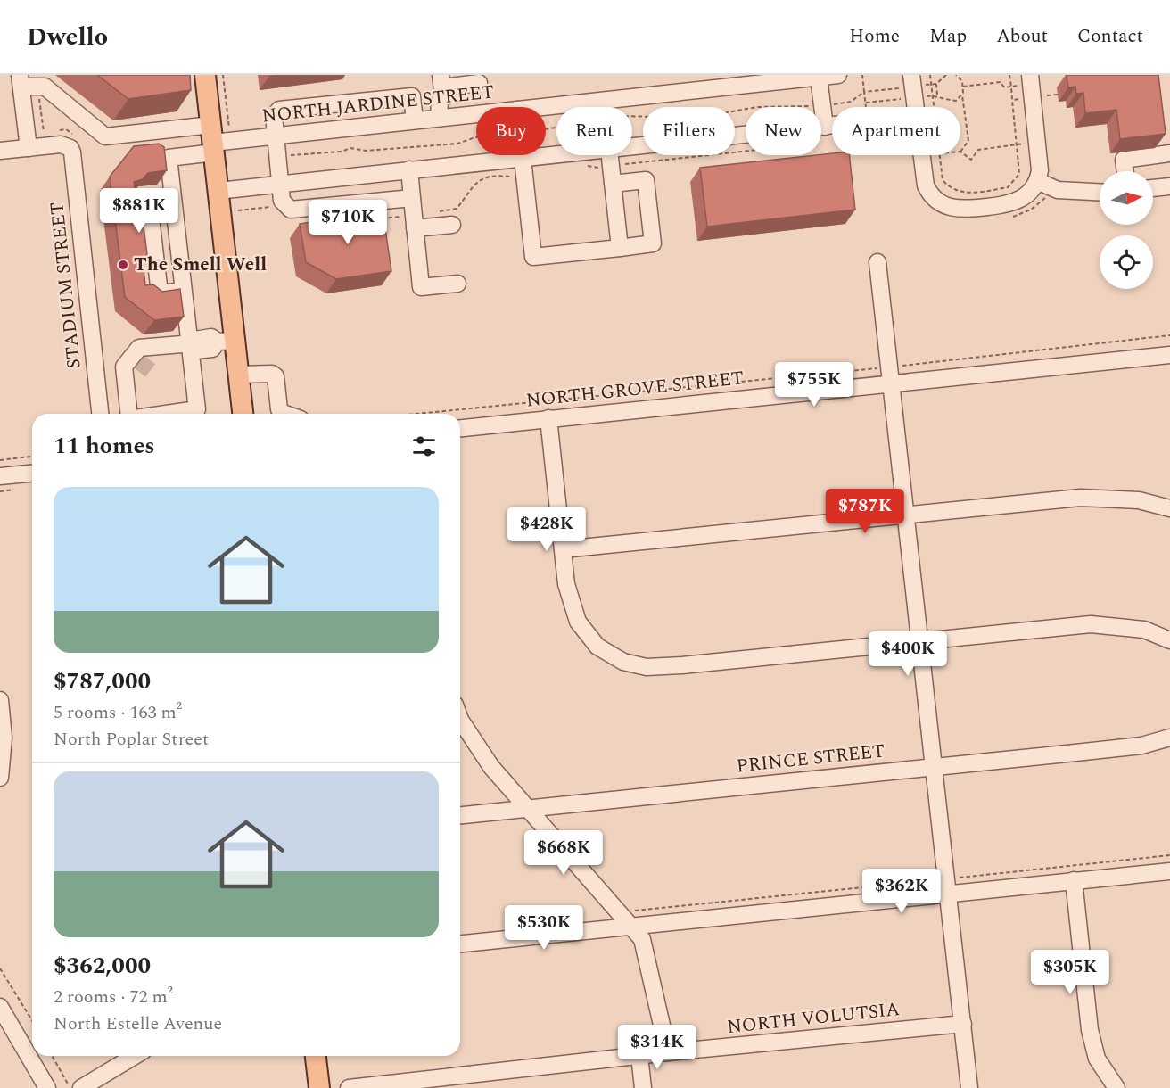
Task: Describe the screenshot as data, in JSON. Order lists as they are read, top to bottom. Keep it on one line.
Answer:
{"streets":{"street":["NORTH JARDINE STREET","STADIUM STREET","NORTH GROVE STREET","PRINCE STREET","NORTH VOLUTSIA"]},"places":["The Smell Well"],"north":"right","page":{"header":"Dwello","nav":["Home","Map","About","Contact"],"chip":["Buy","Rent","Filters","New","Apartment"],"price":["$881K","$710K","$755K","$787K","$428K","$400K","$668K","$362K","$530K","$305K","$314K"],"heading":"11 homes","list":[{"name":"$787,000","note":"5 rooms · 163 m² · North Poplar Street"},{"name":"$362,000","note":"2 rooms · 72 m² · North Estelle Avenue"}]}}
